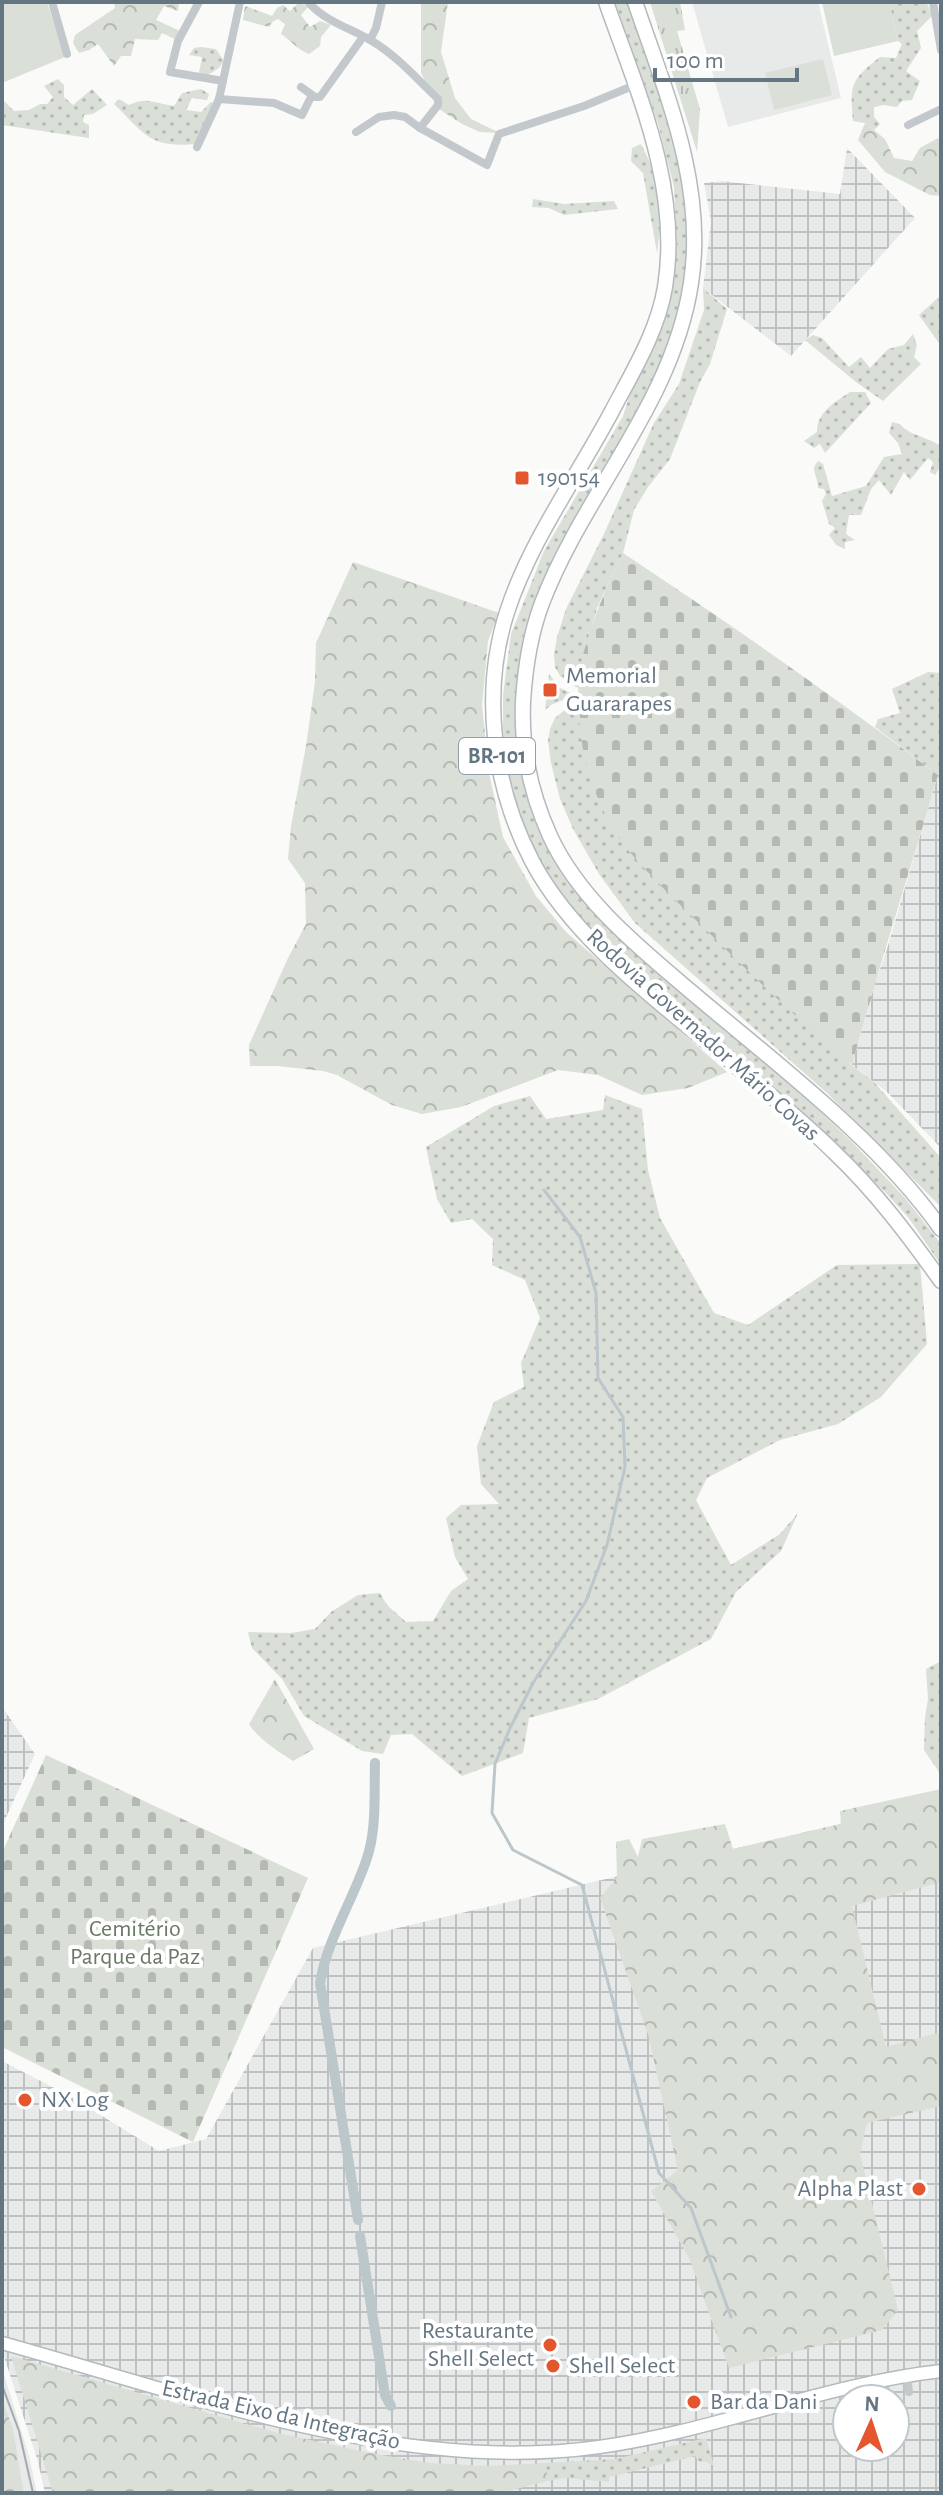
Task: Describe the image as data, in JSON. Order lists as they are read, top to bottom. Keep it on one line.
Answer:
{"streets":{"highway":["BR-101","Rodovia Governador Mário Covas"],"main road":["Estrada Eixo da Integração"]},"parks":["Cemitério Parque da Paz"],"places":{"transit":["190154","Memorial Guararapes"],"other":["NX Log","Alpha Plast","Restaurante Shell Select","Shell Select","Bar da Dani"]},"scale_bar":"100 m","north":"top"}
